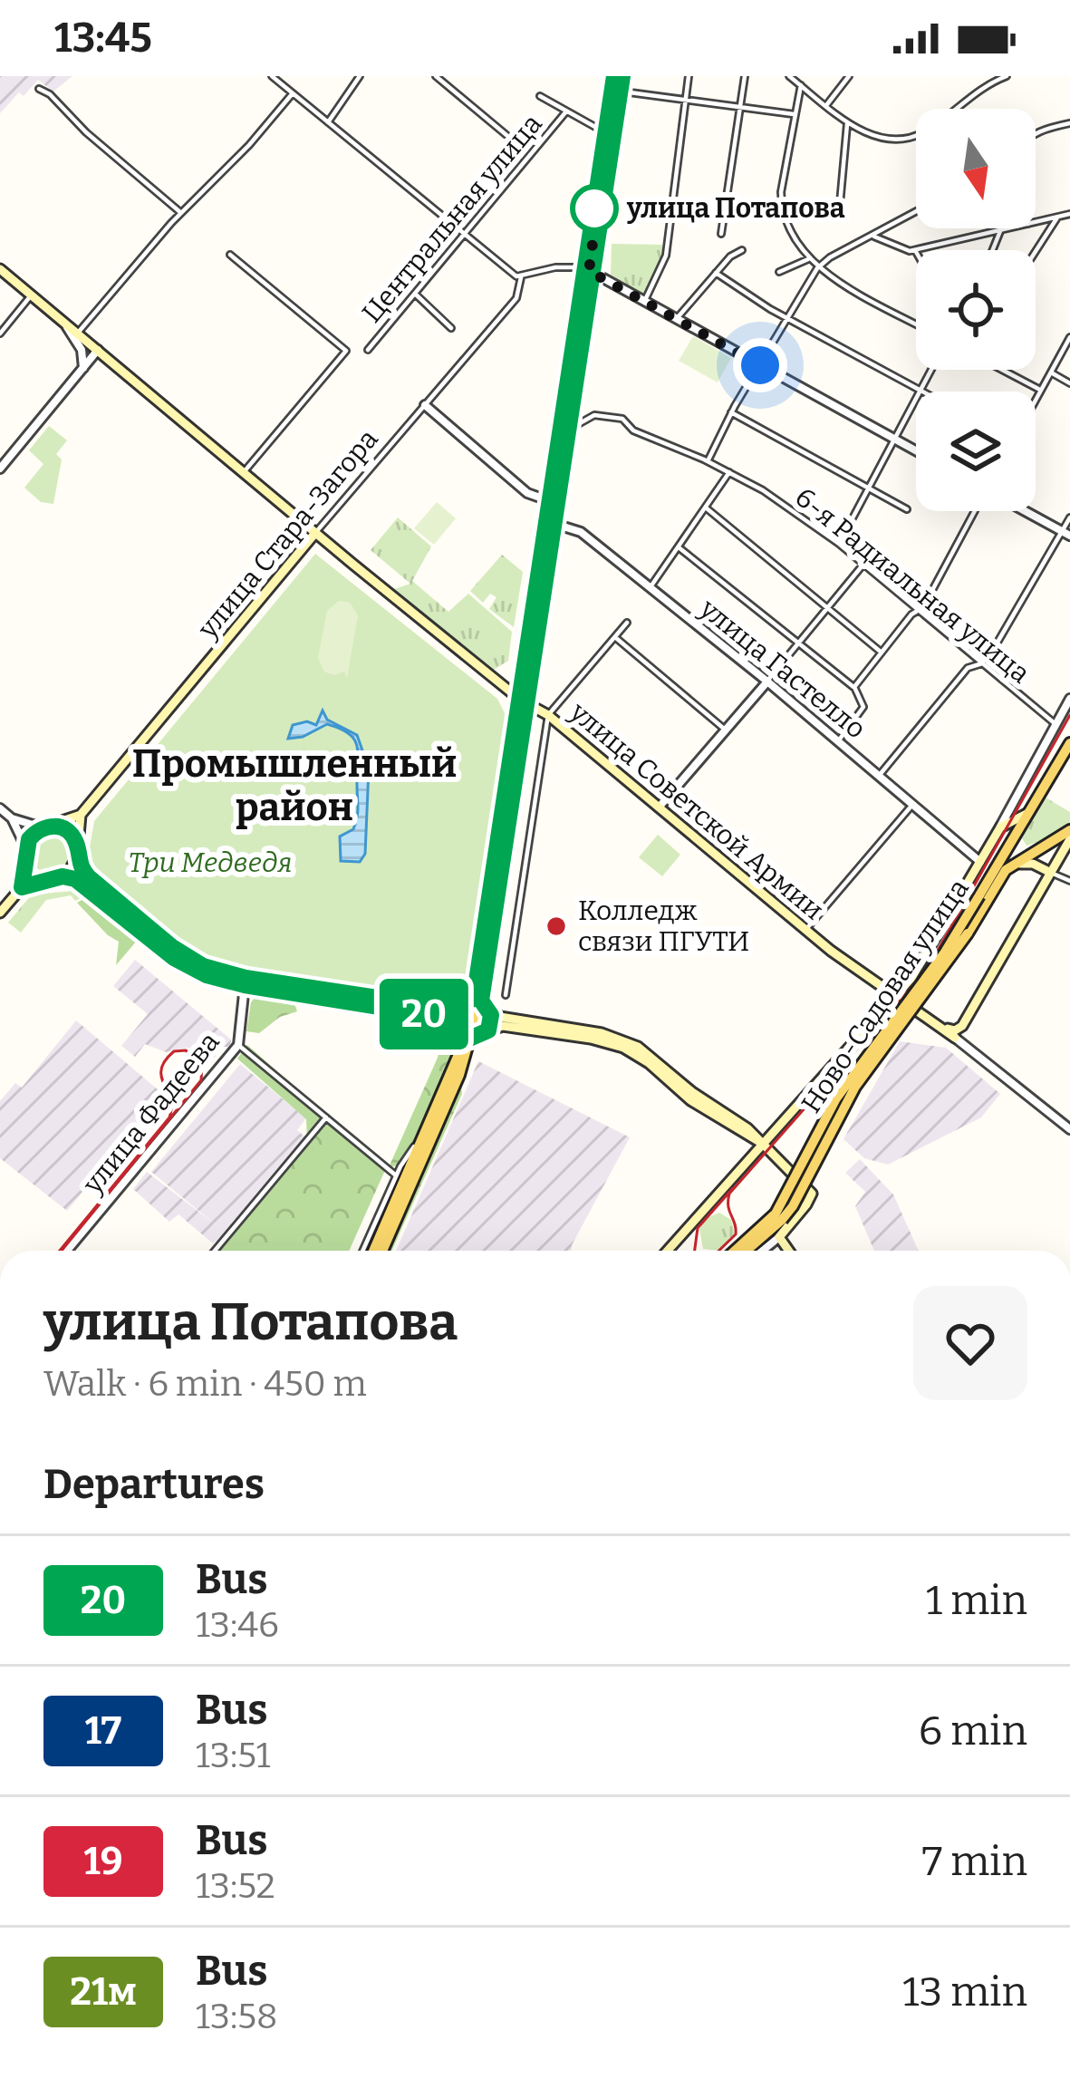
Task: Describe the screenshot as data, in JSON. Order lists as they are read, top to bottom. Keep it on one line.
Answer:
{"streets":{"main road":["улица Стара-Загора","улица Советской Армии","Ново-Садовая улица"],"street":["Центральная улица","6-я Радиальная улица","улица Гастелло","улица Фадеева"]},"crossings":[["Центральная улица","улица Советской Армии"],["улица Стара-Загора","улица Советской Армии"]],"districts":["Промышленный район"],"parks":["Три Медведя"],"places":["улица Потапова","Колледж связи ПГУТИ"],"lines":["bus line 20"],"north":"bottom","page":{"status":"13:45","on_map":"20","heading":[["улица Потапова","Walk · 6 min · 450 m"],"Departures"],"list":[{"mark":"20","name":"Bus","note":"13:46","value":"1 min"},{"mark":"17","name":"Bus","note":"13:51","value":"6 min"},{"mark":"19","name":"Bus","note":"13:52","value":"7 min"},{"mark":"21м","name":"Bus","note":"13:58","value":"13 min"}]}}
